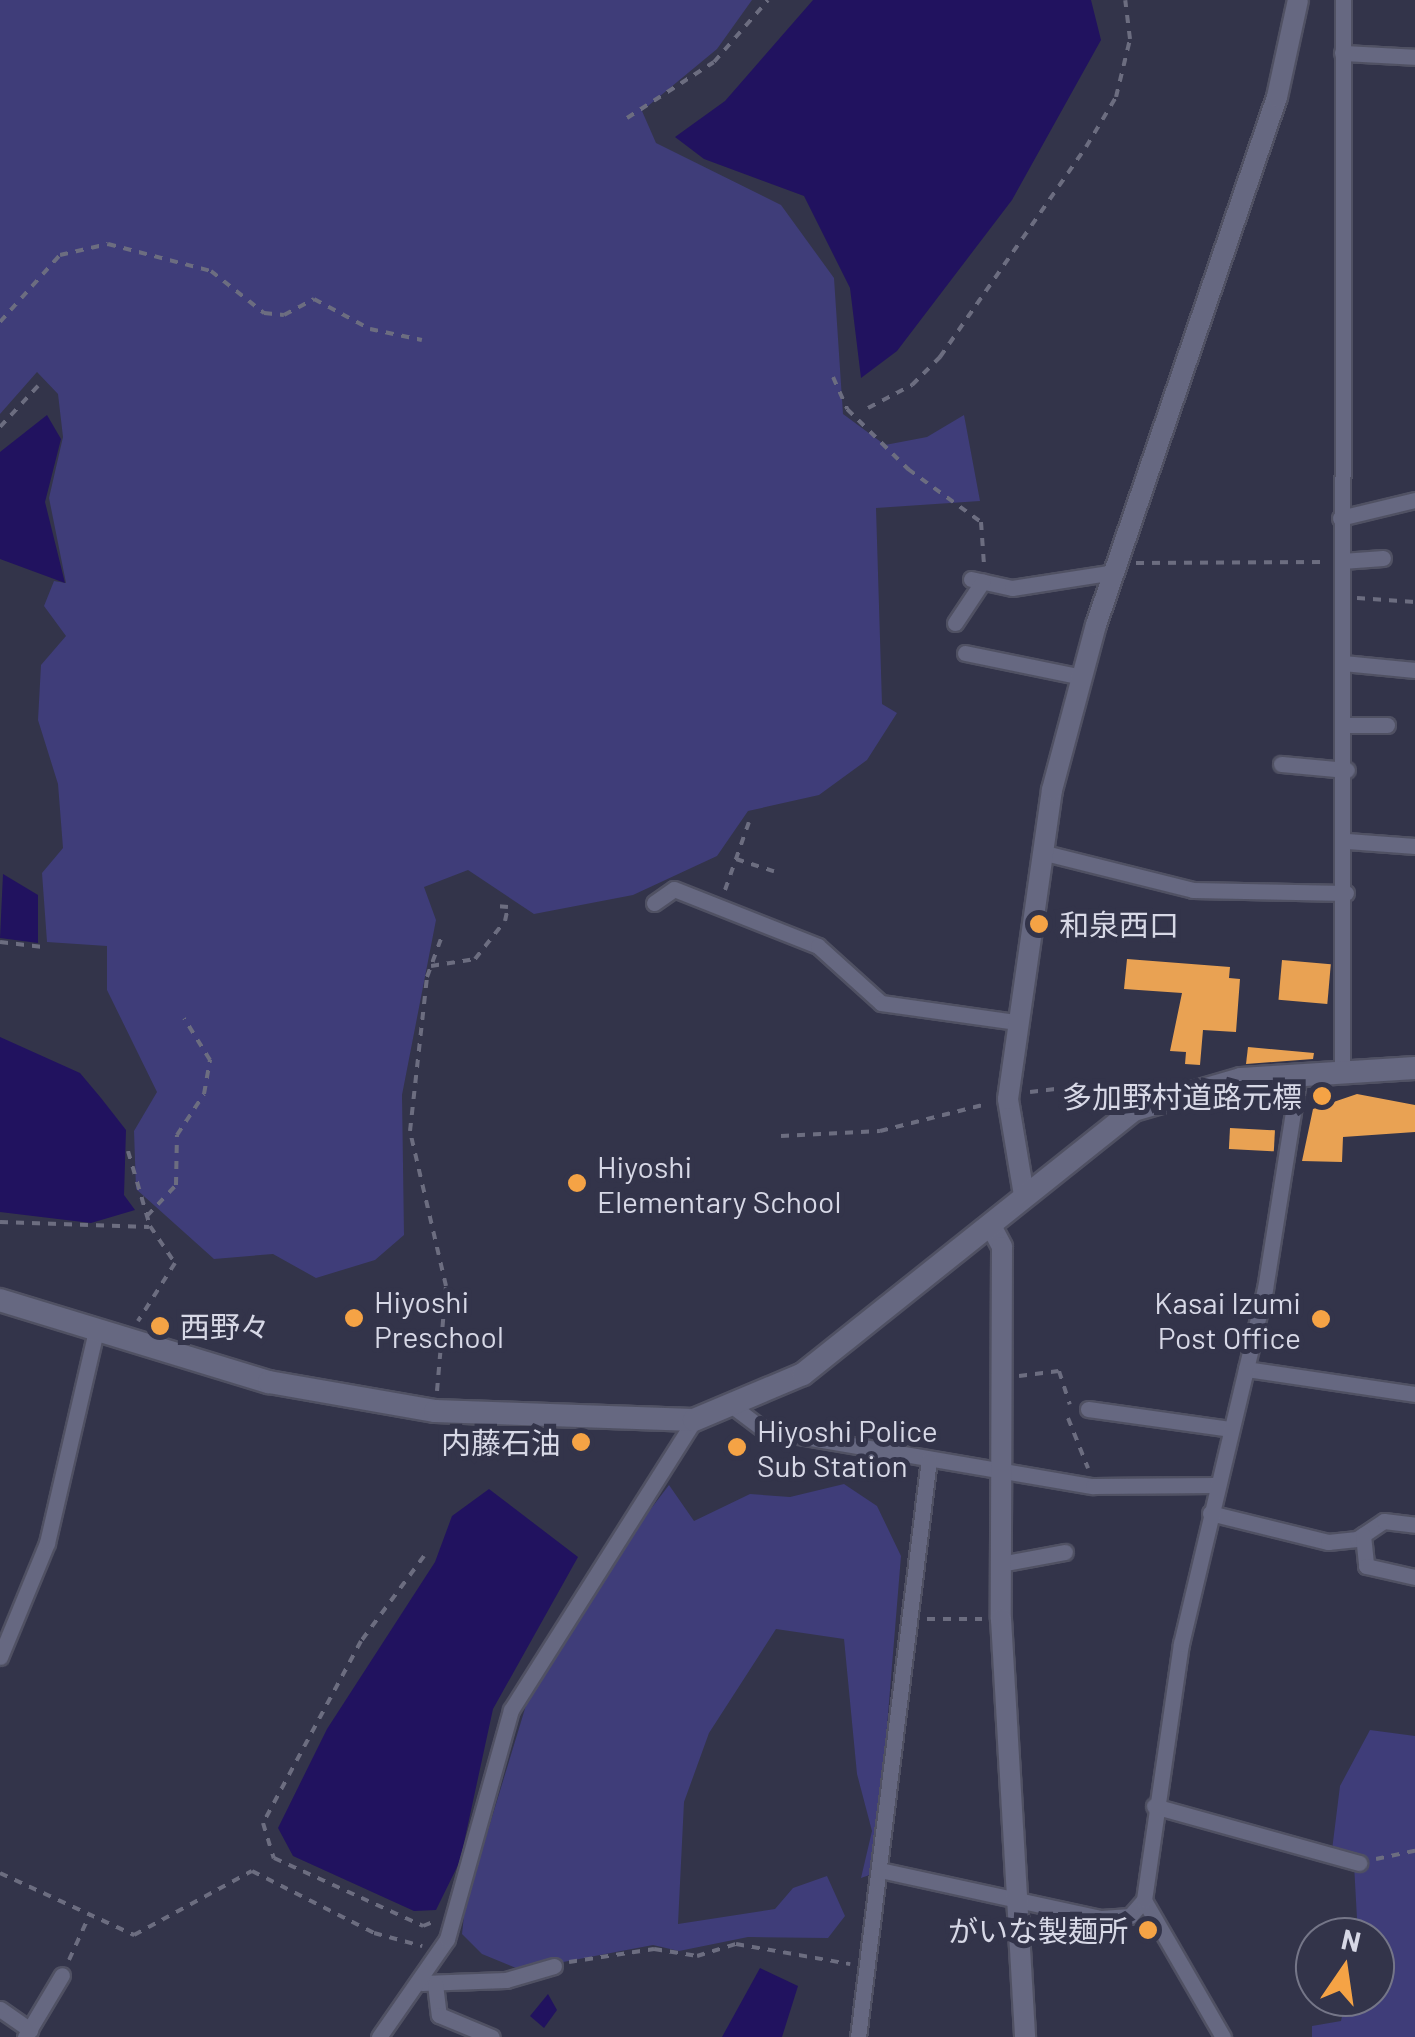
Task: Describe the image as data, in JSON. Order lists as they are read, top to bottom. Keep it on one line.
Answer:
{"places":["和泉西口","多加野村道路元標","Hiyoshi Elementary School","Hiyoshi Preschool","Kasai Izumi Post Office","西野々","内藤石油","Hiyoshi Police Sub Station","がいな製麺所"],"north":"top"}
